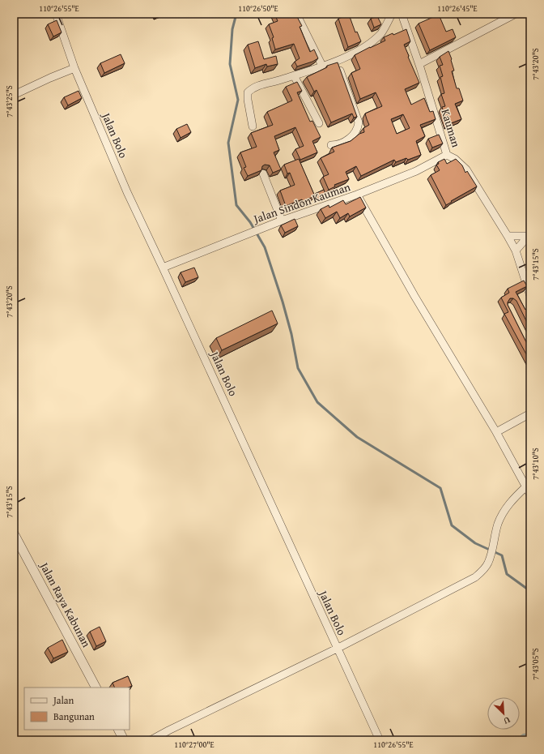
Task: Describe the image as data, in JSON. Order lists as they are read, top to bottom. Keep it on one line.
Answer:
{"streets":{"street":["Kauman","Jalan Bolo","Jalan Sindon Kauman","Jalan Raya Kabunan"]},"crossings":[["Kauman","Jalan Sindon Kauman"],["Jalan Bolo","Jalan Sindon Kauman"]],"legend":["Jalan","Bangunan"],"north":"bottom right","coordinates":["110°26'55\"E","110°26'50\"E","110°26'45\"E","7°43'20\"S","7°43'25\"S","7°43'15\"S","7°43'10\"S","7°43'05\"S","110°27'00\"E"]}
